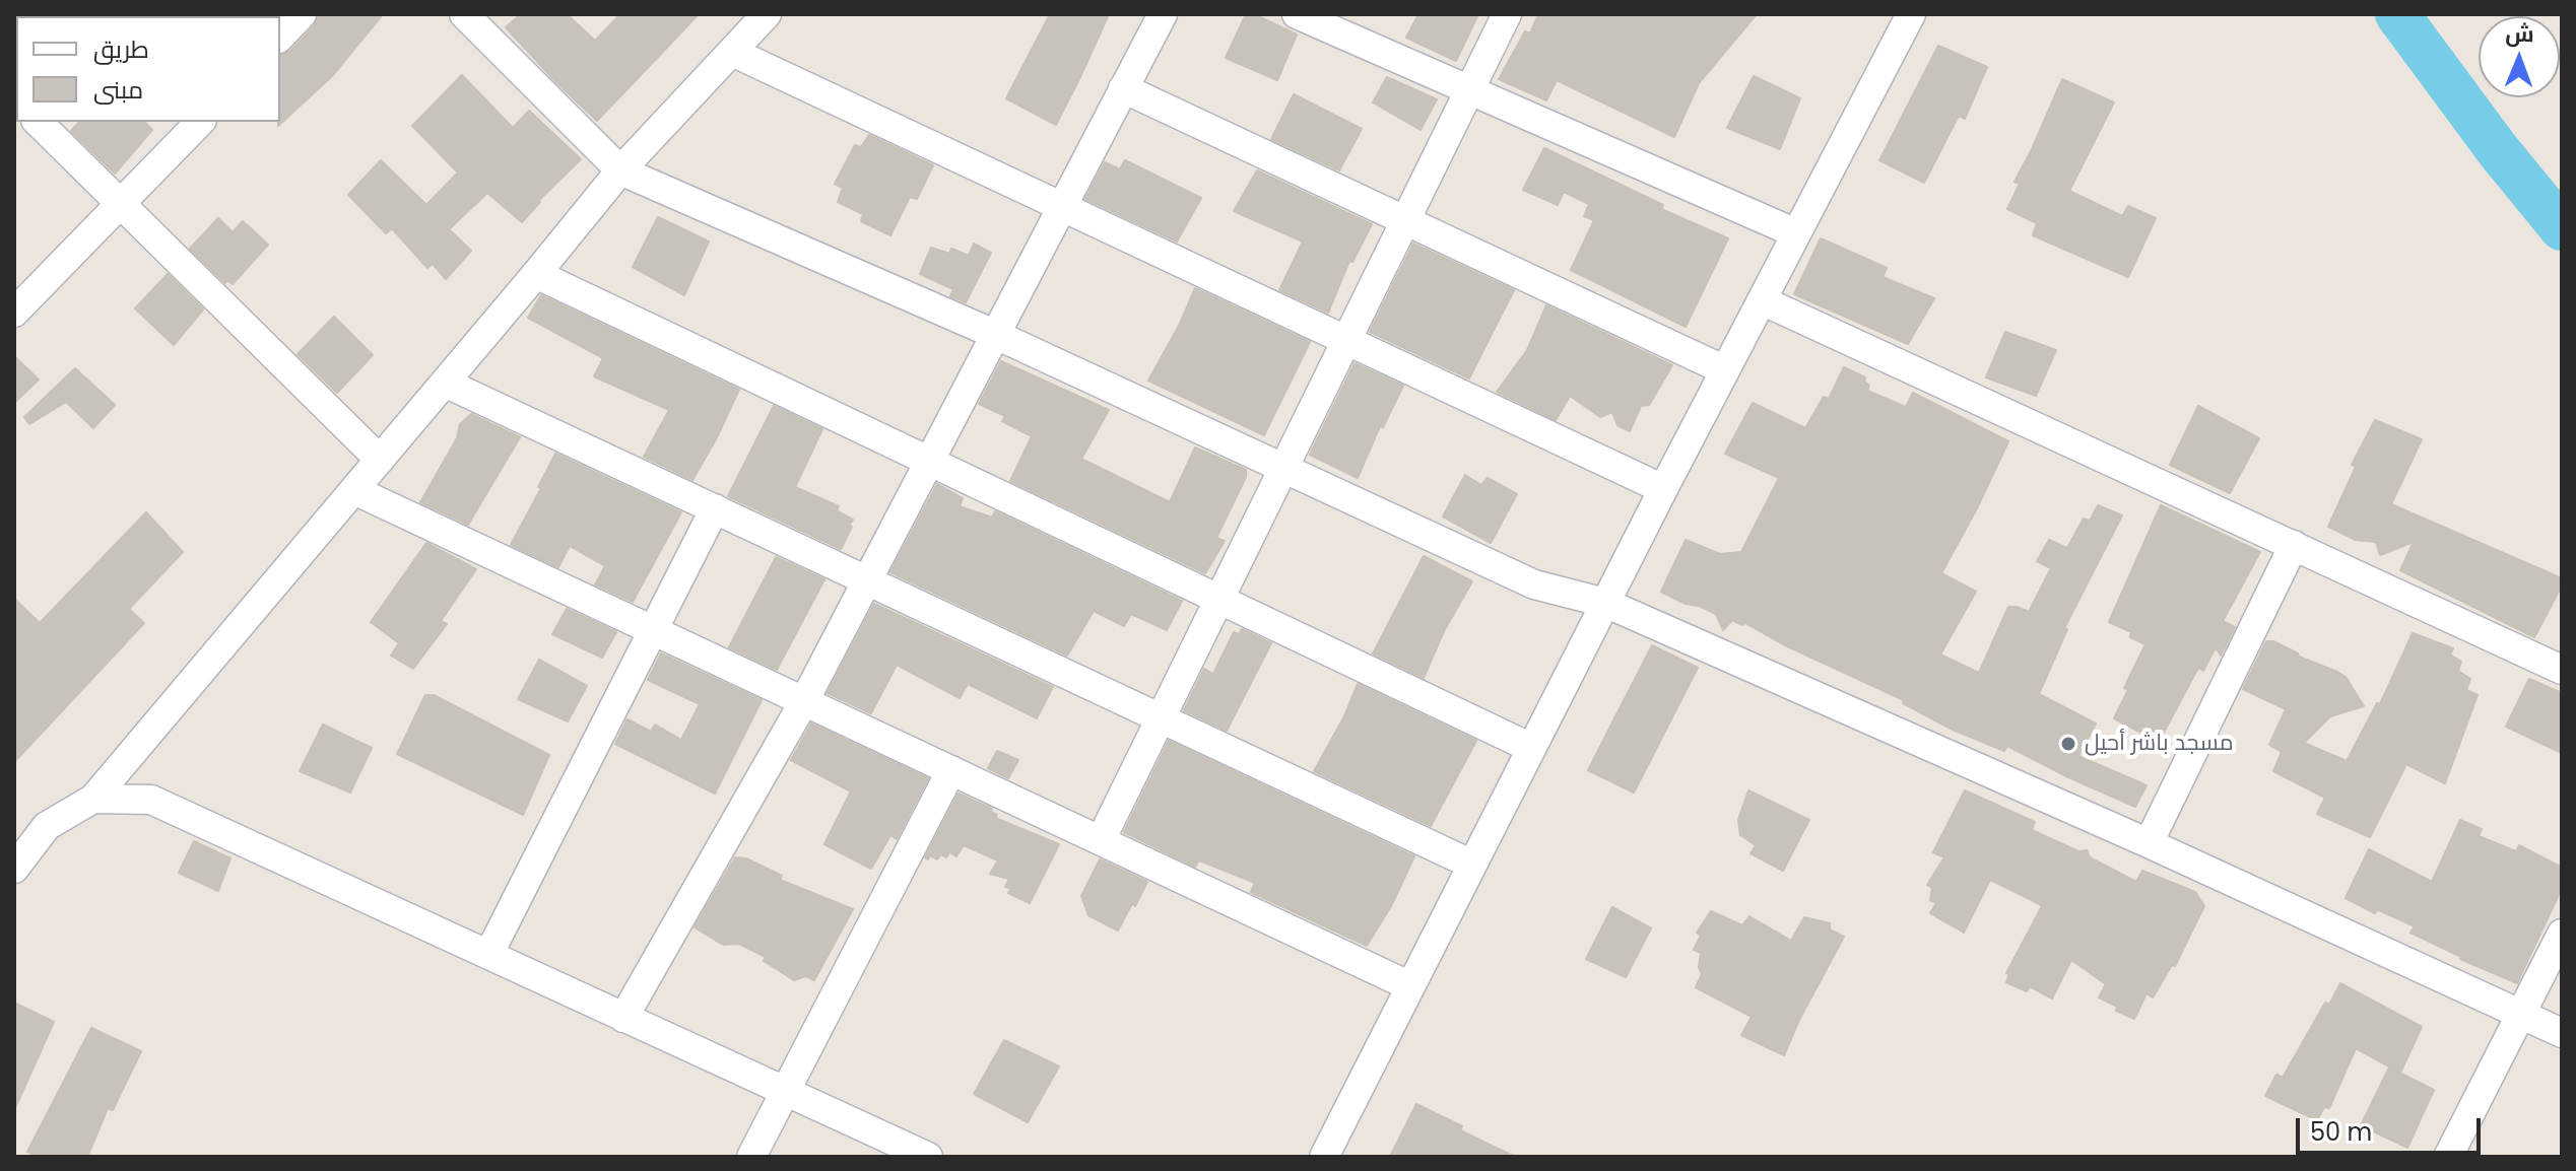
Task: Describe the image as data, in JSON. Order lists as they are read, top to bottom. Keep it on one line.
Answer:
{"places":["مسجد باشر أحيل"],"legend":["طريق","مبنى"],"scale_bar":"50 m","north":"top"}
